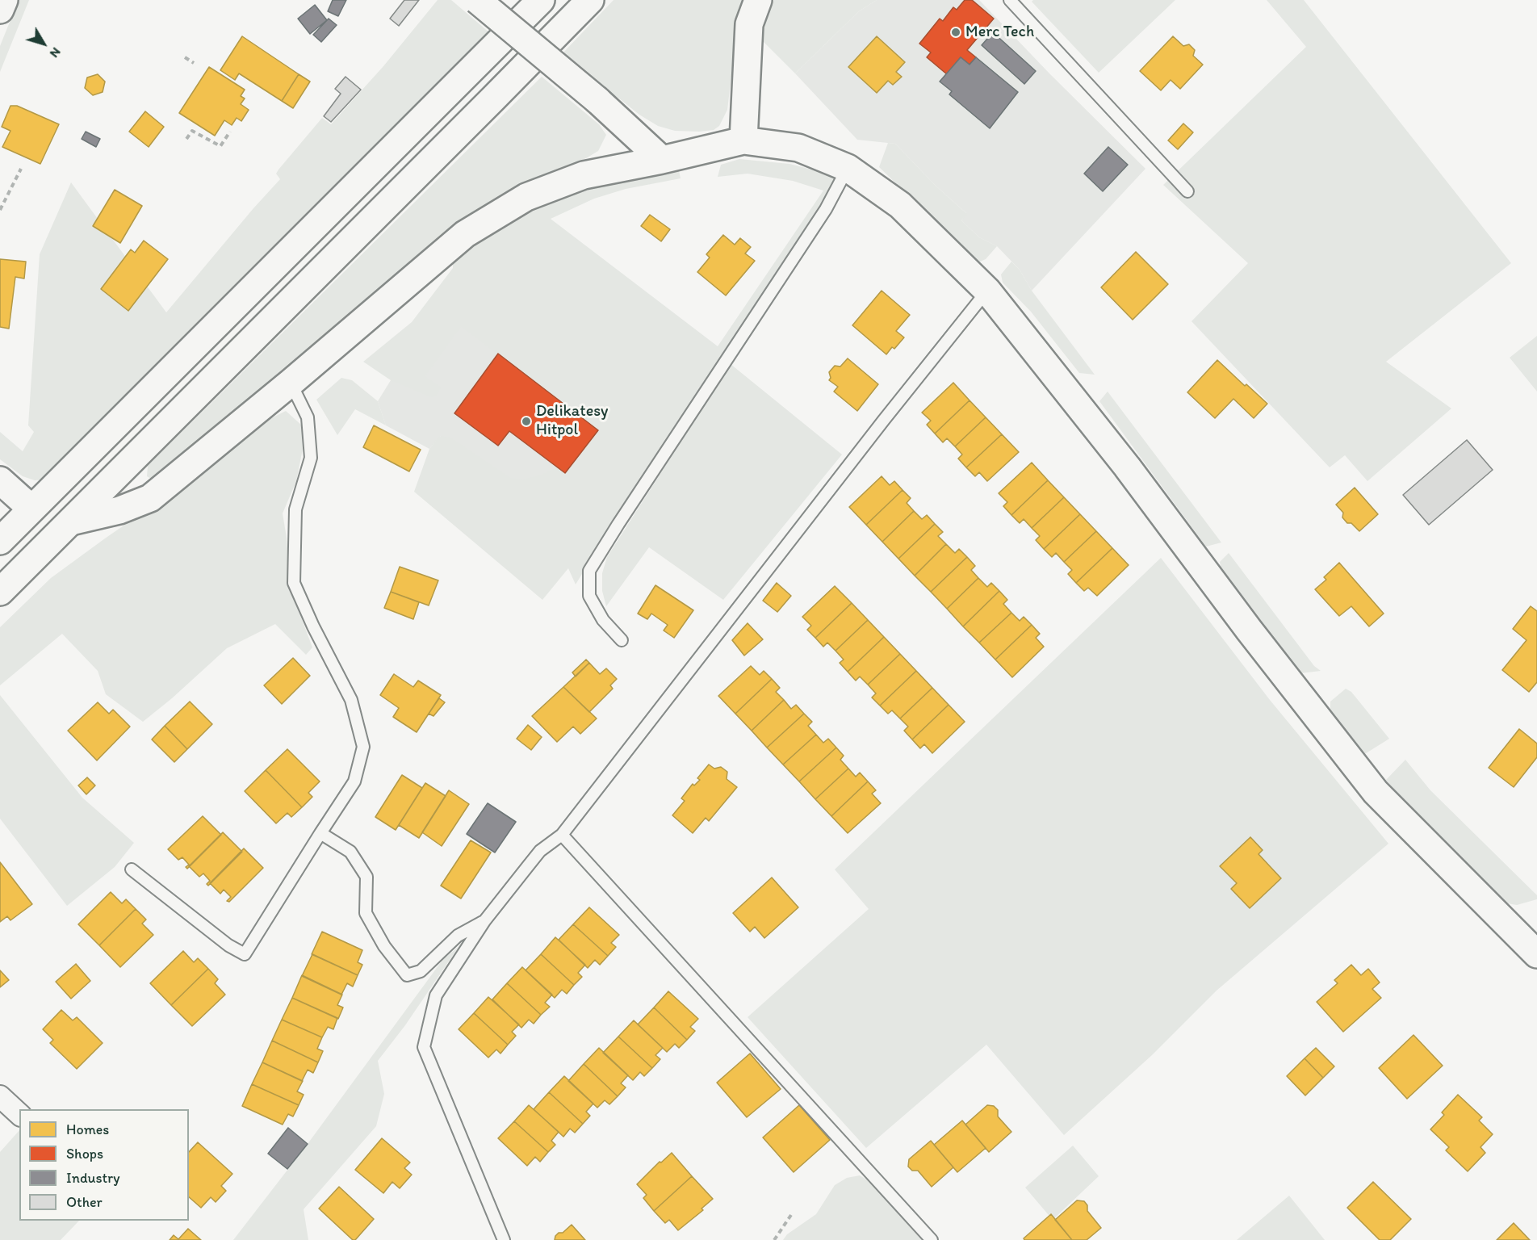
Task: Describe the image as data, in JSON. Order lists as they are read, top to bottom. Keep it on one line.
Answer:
{"places":["Merc Tech","Delikatesy Hitpol"],"legend":["Homes","Shops","Industry","Other"],"north":"bottom right"}
